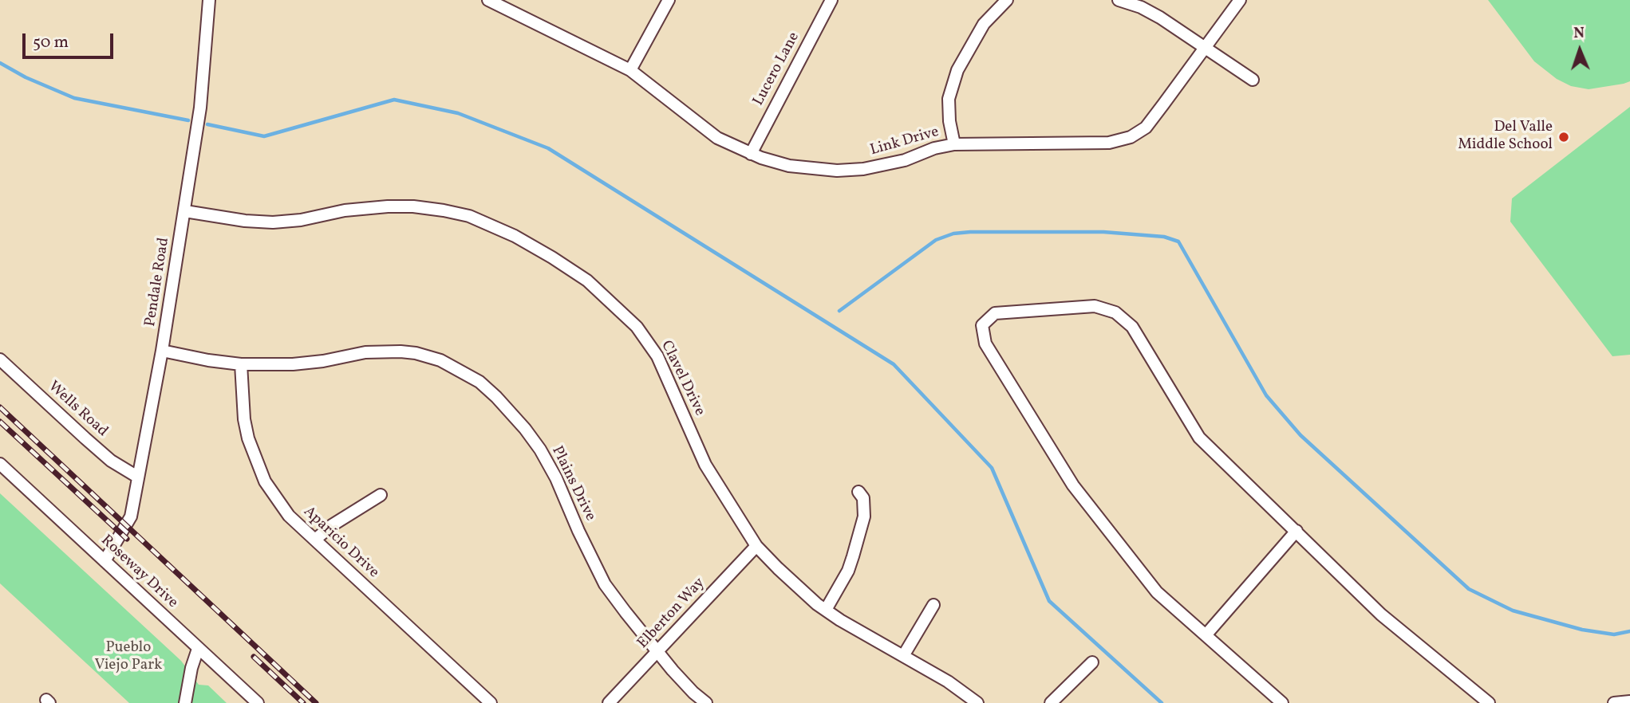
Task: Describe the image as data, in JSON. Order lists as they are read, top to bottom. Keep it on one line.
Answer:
{"streets":{"street":["Lucero Lane","Link Drive","Pendale Road","Clavel Drive","Wells Road","Plains Drive","Aparicio Drive","Roseway Drive","Elberton Way"]},"crossings":[["Lucero Lane","Link Drive"],["Pendale Road","Clavel Drive"],["Pendale Road","Wells Road"],["Pendale Road","Plains Drive"],["Pendale Road","Roseway Drive"],["Clavel Drive","Elberton Way"],["Plains Drive","Aparicio Drive"],["Plains Drive","Elberton Way"]],"parks":["Pueblo Viejo Park"],"places":["Del Valle Middle School"],"scale_bar":"50 m","north":"top"}
